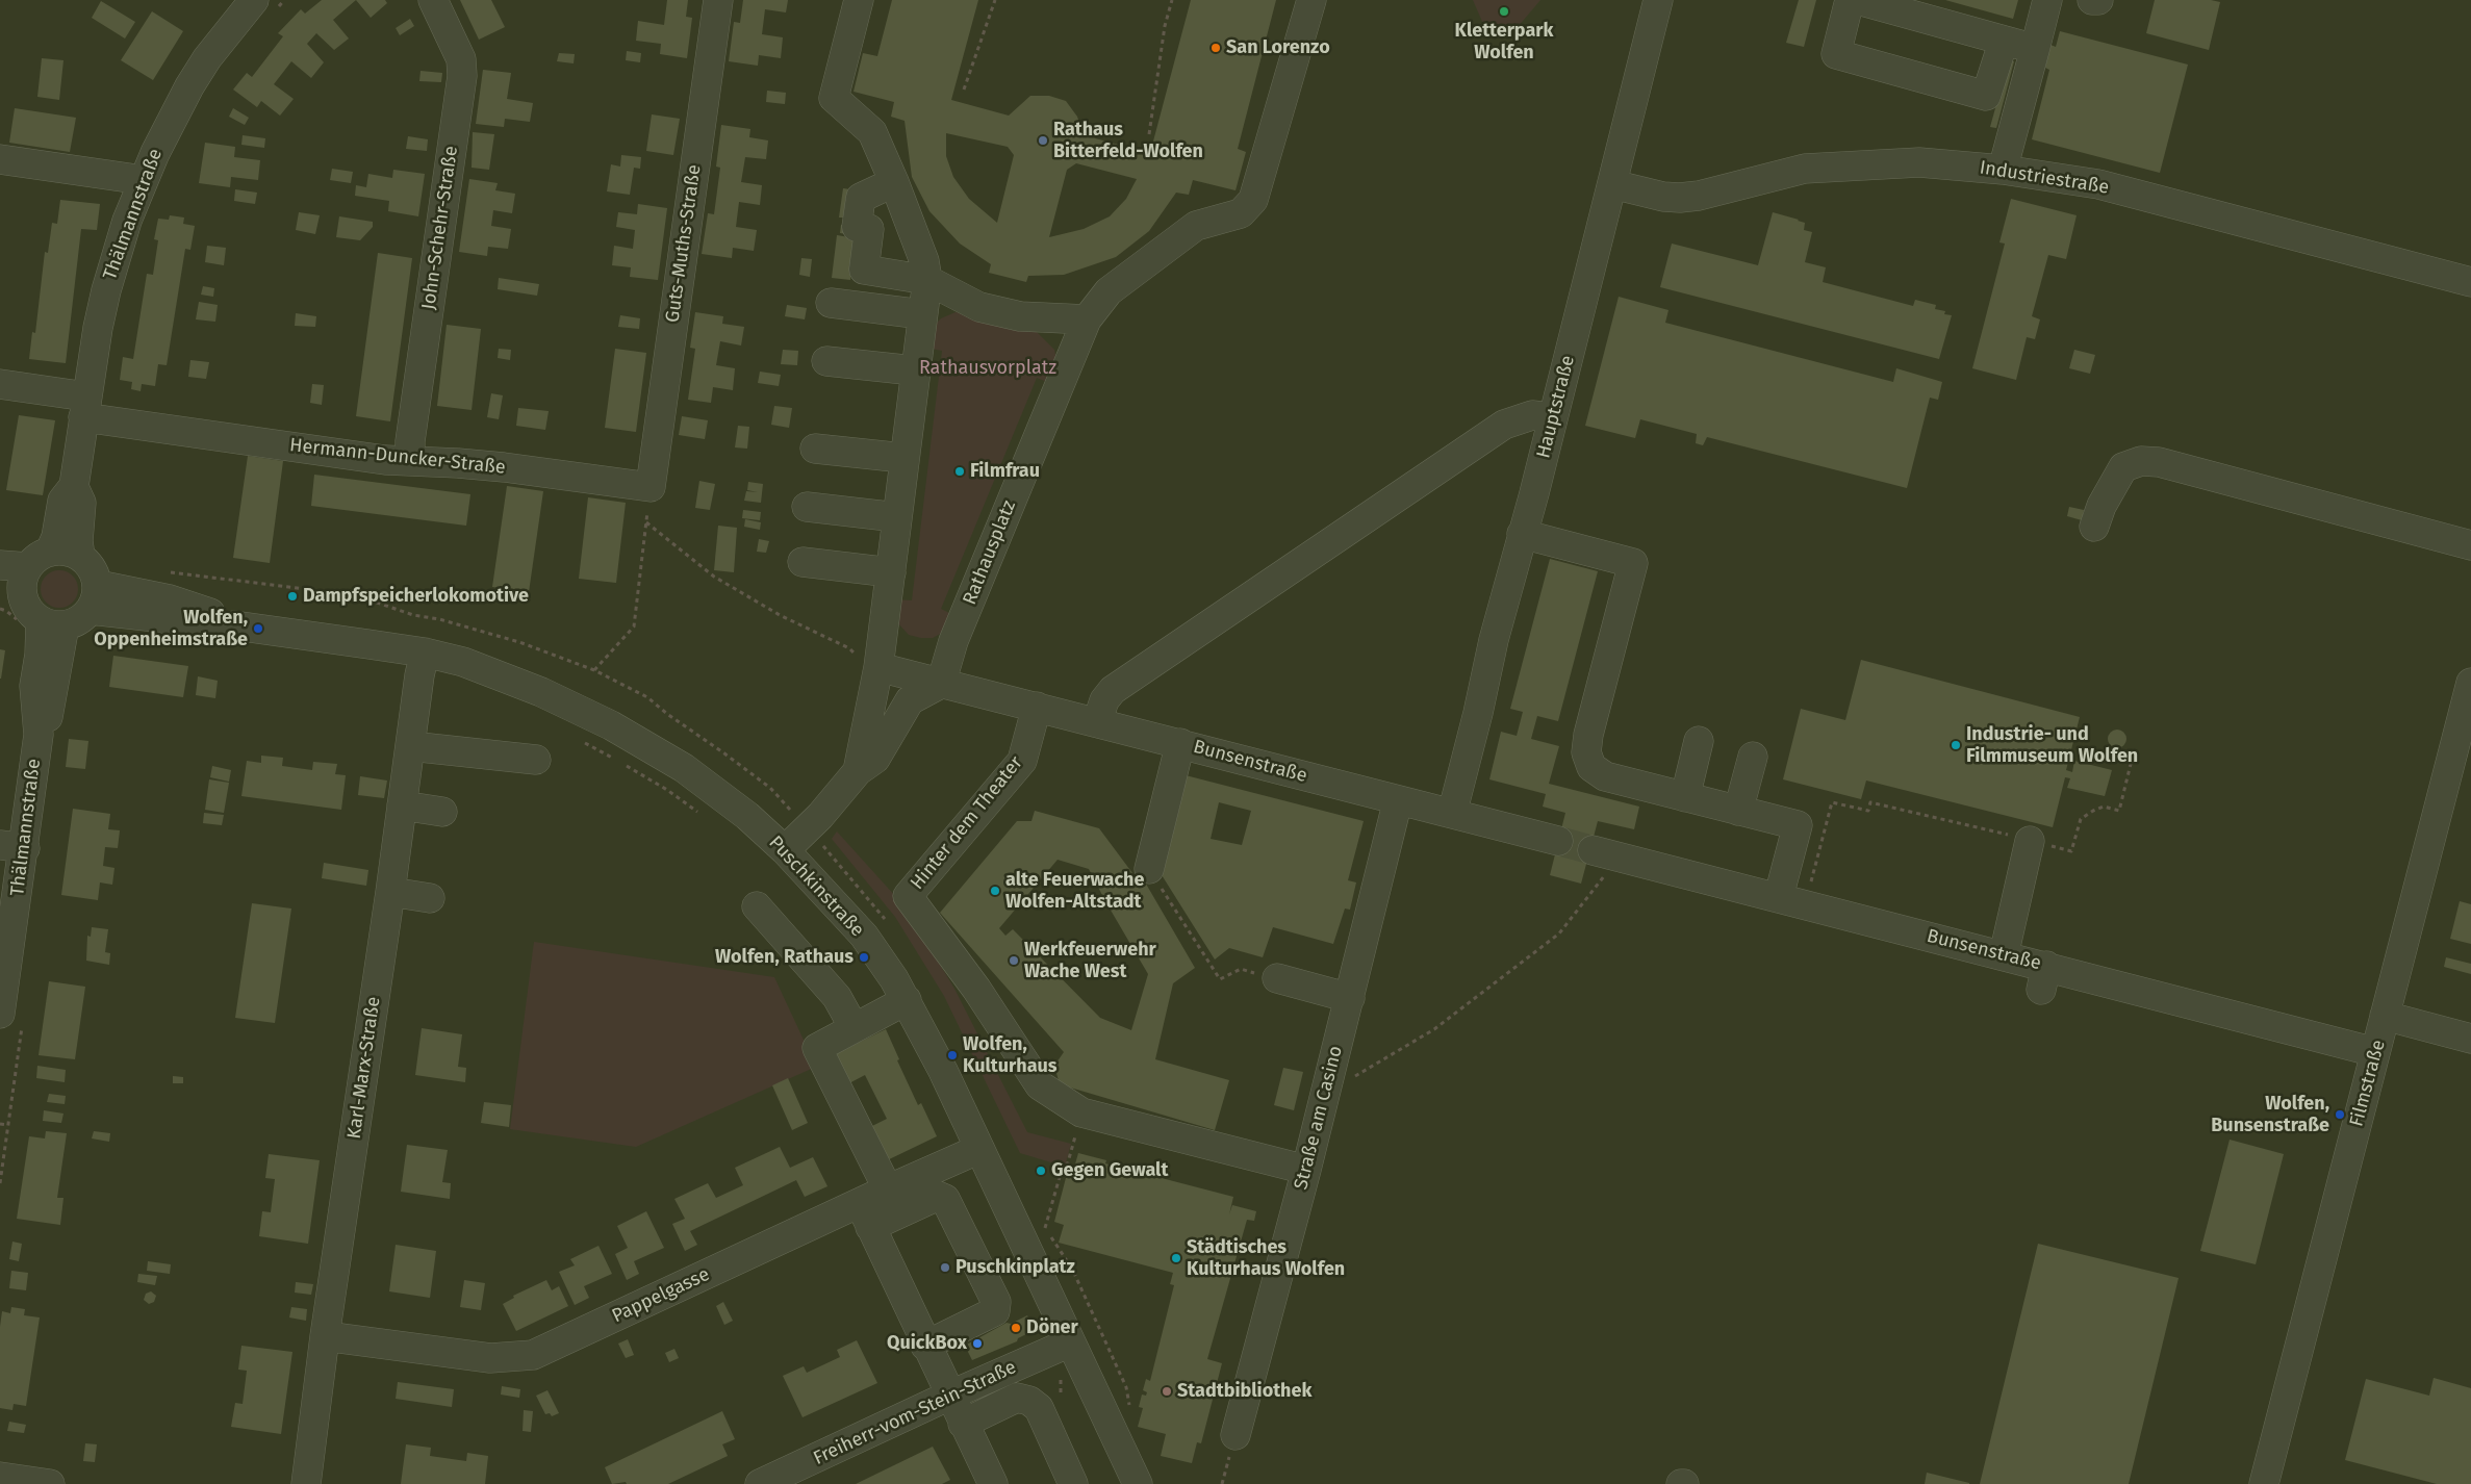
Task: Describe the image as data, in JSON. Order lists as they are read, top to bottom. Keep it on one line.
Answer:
{"streets":{"street":["Industriestraße","Thälmannstraße","John-Schehr-Straße","Guts-Muths-Straße","Hauptstraße","Hermann-Duncker-Straße","Rathausplatz","Bunsenstraße","Hinter dem Theater","Puschkinstraße","Karl-Marx-Straße","Filmstraße","Straße am Casino","Pappelgasse","Freiherr-vom-Stein-Straße"]},"crossings":[["Industriestraße","Hauptstraße"],["Thälmannstraße","Hermann-Duncker-Straße"],["Thälmannstraße","Puschkinstraße"],["John-Schehr-Straße","Hermann-Duncker-Straße"],["Guts-Muths-Straße","Hermann-Duncker-Straße"],["Hauptstraße","Bunsenstraße"],["Rathausplatz","Bunsenstraße"],["Bunsenstraße","Hinter dem Theater"],["Bunsenstraße","Filmstraße"],["Bunsenstraße","Straße am Casino"],["Hinter dem Theater","Straße am Casino"],["Puschkinstraße","Karl-Marx-Straße"],["Puschkinstraße","Pappelgasse"],["Puschkinstraße","Freiherr-vom-Stein-Straße"],["Karl-Marx-Straße","Pappelgasse"]],"parks":["Rathausvorplatz"],"places":["Kletterpark Wolfen","San Lorenzo","Rathaus Bitterfeld-Wolfen","Filmfrau","Dampfspeicherlokomotive","Wolfen, Oppenheimstraße","Industrie- und Filmmuseum Wolfen","alte Feuerwache Wolfen-Altstadt","Wolfen, Rathaus","Werkfeuerwehr Wache West","Wolfen, Kulturhaus","Wolfen, Bunsenstraße","Gegen Gewalt","Städtisches Kulturhaus Wolfen","Puschkinplatz","Döner","QuickBox","Stadtbibliothek"]}
